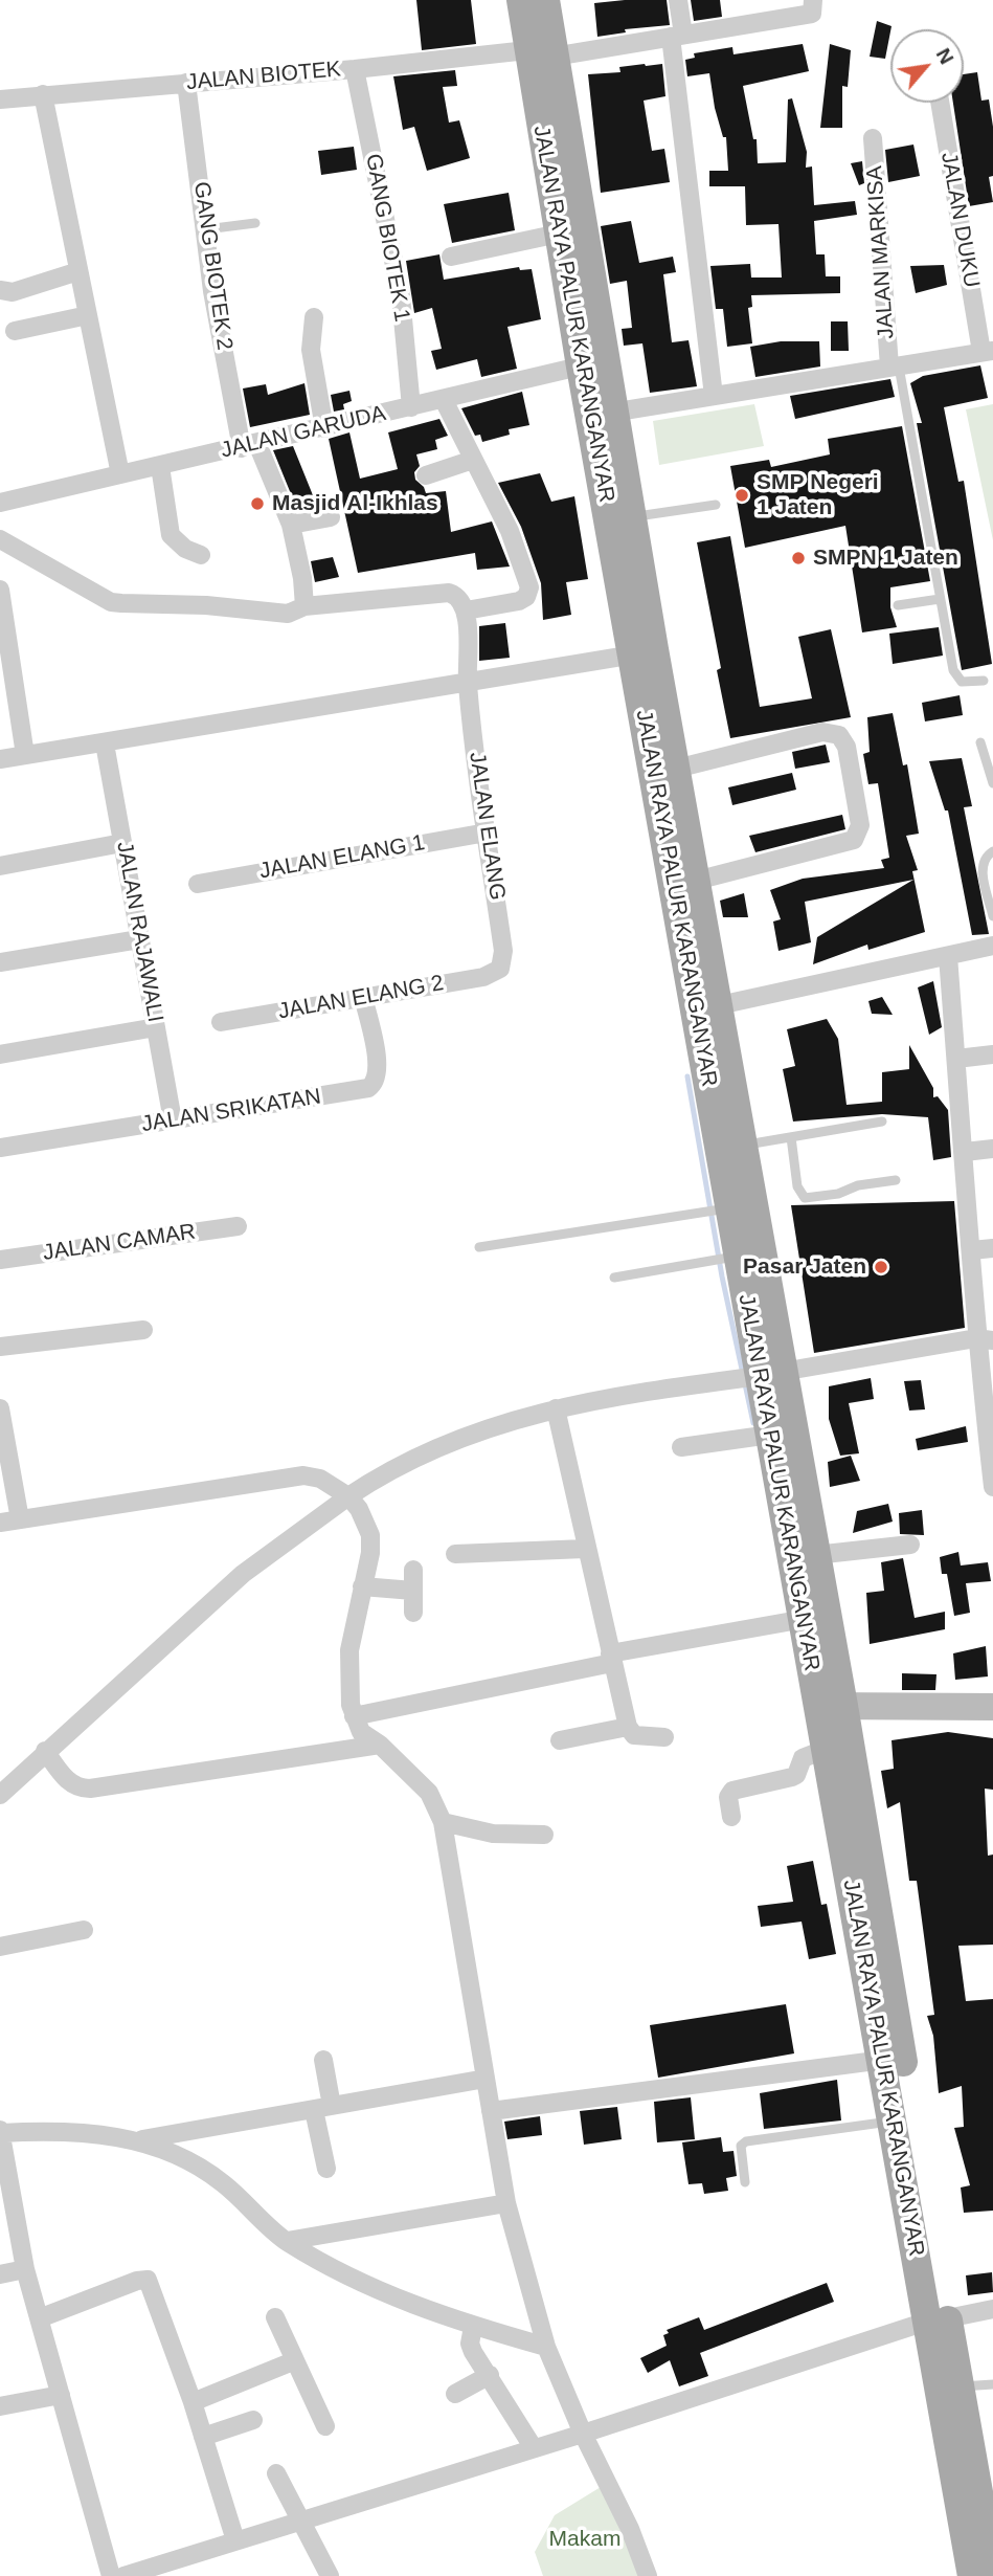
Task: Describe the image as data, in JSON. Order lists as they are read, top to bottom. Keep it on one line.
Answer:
{"streets":{"main road":["JALAN RAYA PALUR KARANGANYAR"],"street":["JALAN BIOTEK","JALAN DUKU","GANG BIOTEK 1","JALAN MARKISA","GANG BIOTEK 2","JALAN GARUDA","JALAN ELANG","JALAN ELANG 1","JALAN RAJAWALI","JALAN ELANG 2","JALAN SRIKATAN","JALAN CAMAR"]},"crossings":[["JALAN BIOTEK","GANG BIOTEK 1"],["JALAN BIOTEK","GANG BIOTEK 2"],["JALAN BIOTEK","JALAN RAYA PALUR KARANGANYAR"],["GANG BIOTEK 1","JALAN GARUDA"],["GANG BIOTEK 2","JALAN GARUDA"],["JALAN RAYA PALUR KARANGANYAR","JALAN GARUDA"],["JALAN ELANG","JALAN ELANG 1"],["JALAN ELANG","JALAN ELANG 2"],["JALAN RAJAWALI","JALAN SRIKATAN"],["JALAN ELANG 2","JALAN SRIKATAN"]],"parks":["Makam"],"places":["SMP Negeri 1 Jaten","Masjid Al-Ikhlas","SMPN 1 Jaten","Pasar Jaten"],"north":"top right"}
